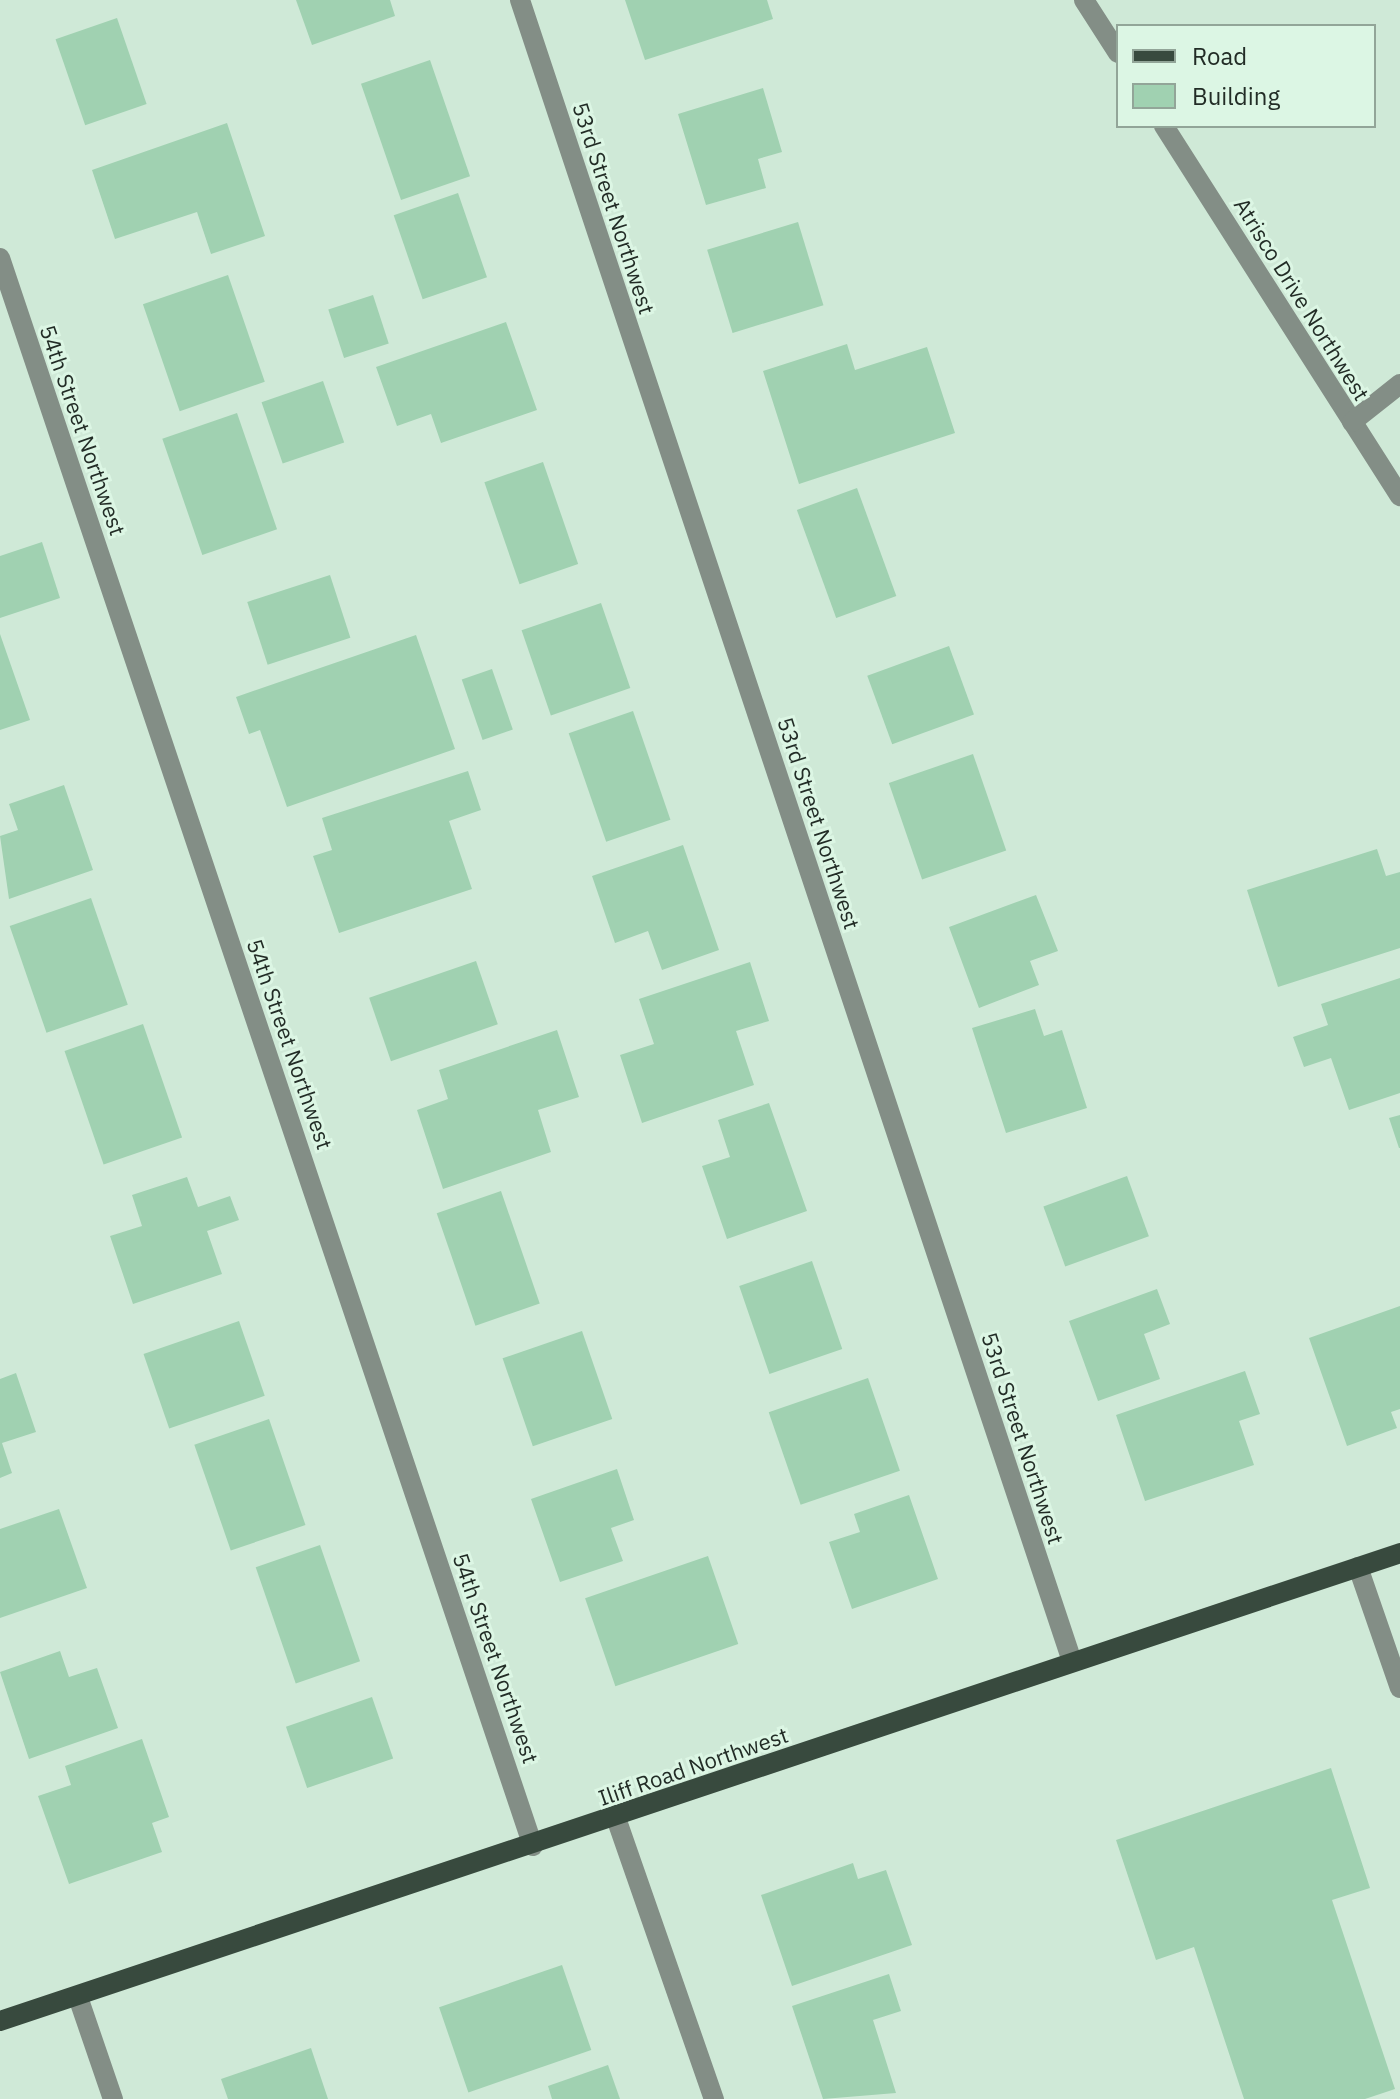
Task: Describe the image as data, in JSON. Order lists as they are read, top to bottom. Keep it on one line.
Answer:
{"streets":{"main road":["Iliff Road Northwest"],"street":["53rd Street Northwest","Atrisco Drive Northwest","54th Street Northwest"]},"crossings":[["53rd Street Northwest","Iliff Road Northwest"],["54th Street Northwest","Iliff Road Northwest"]],"legend":["Road","Building"]}
